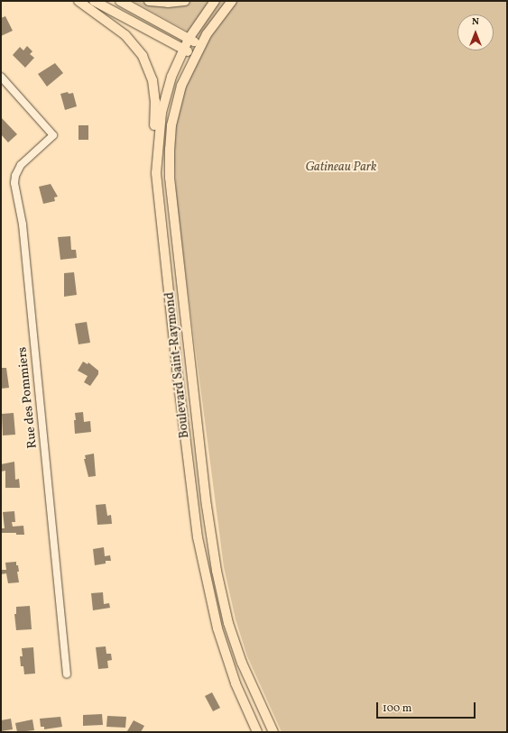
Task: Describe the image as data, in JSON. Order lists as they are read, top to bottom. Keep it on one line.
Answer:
{"streets":{"main road":["Boulevard Saint-Raymond"],"street":["Rue des Pommiers"]},"parks":["Gatineau Park"],"scale_bar":"100 m","north":"top"}
